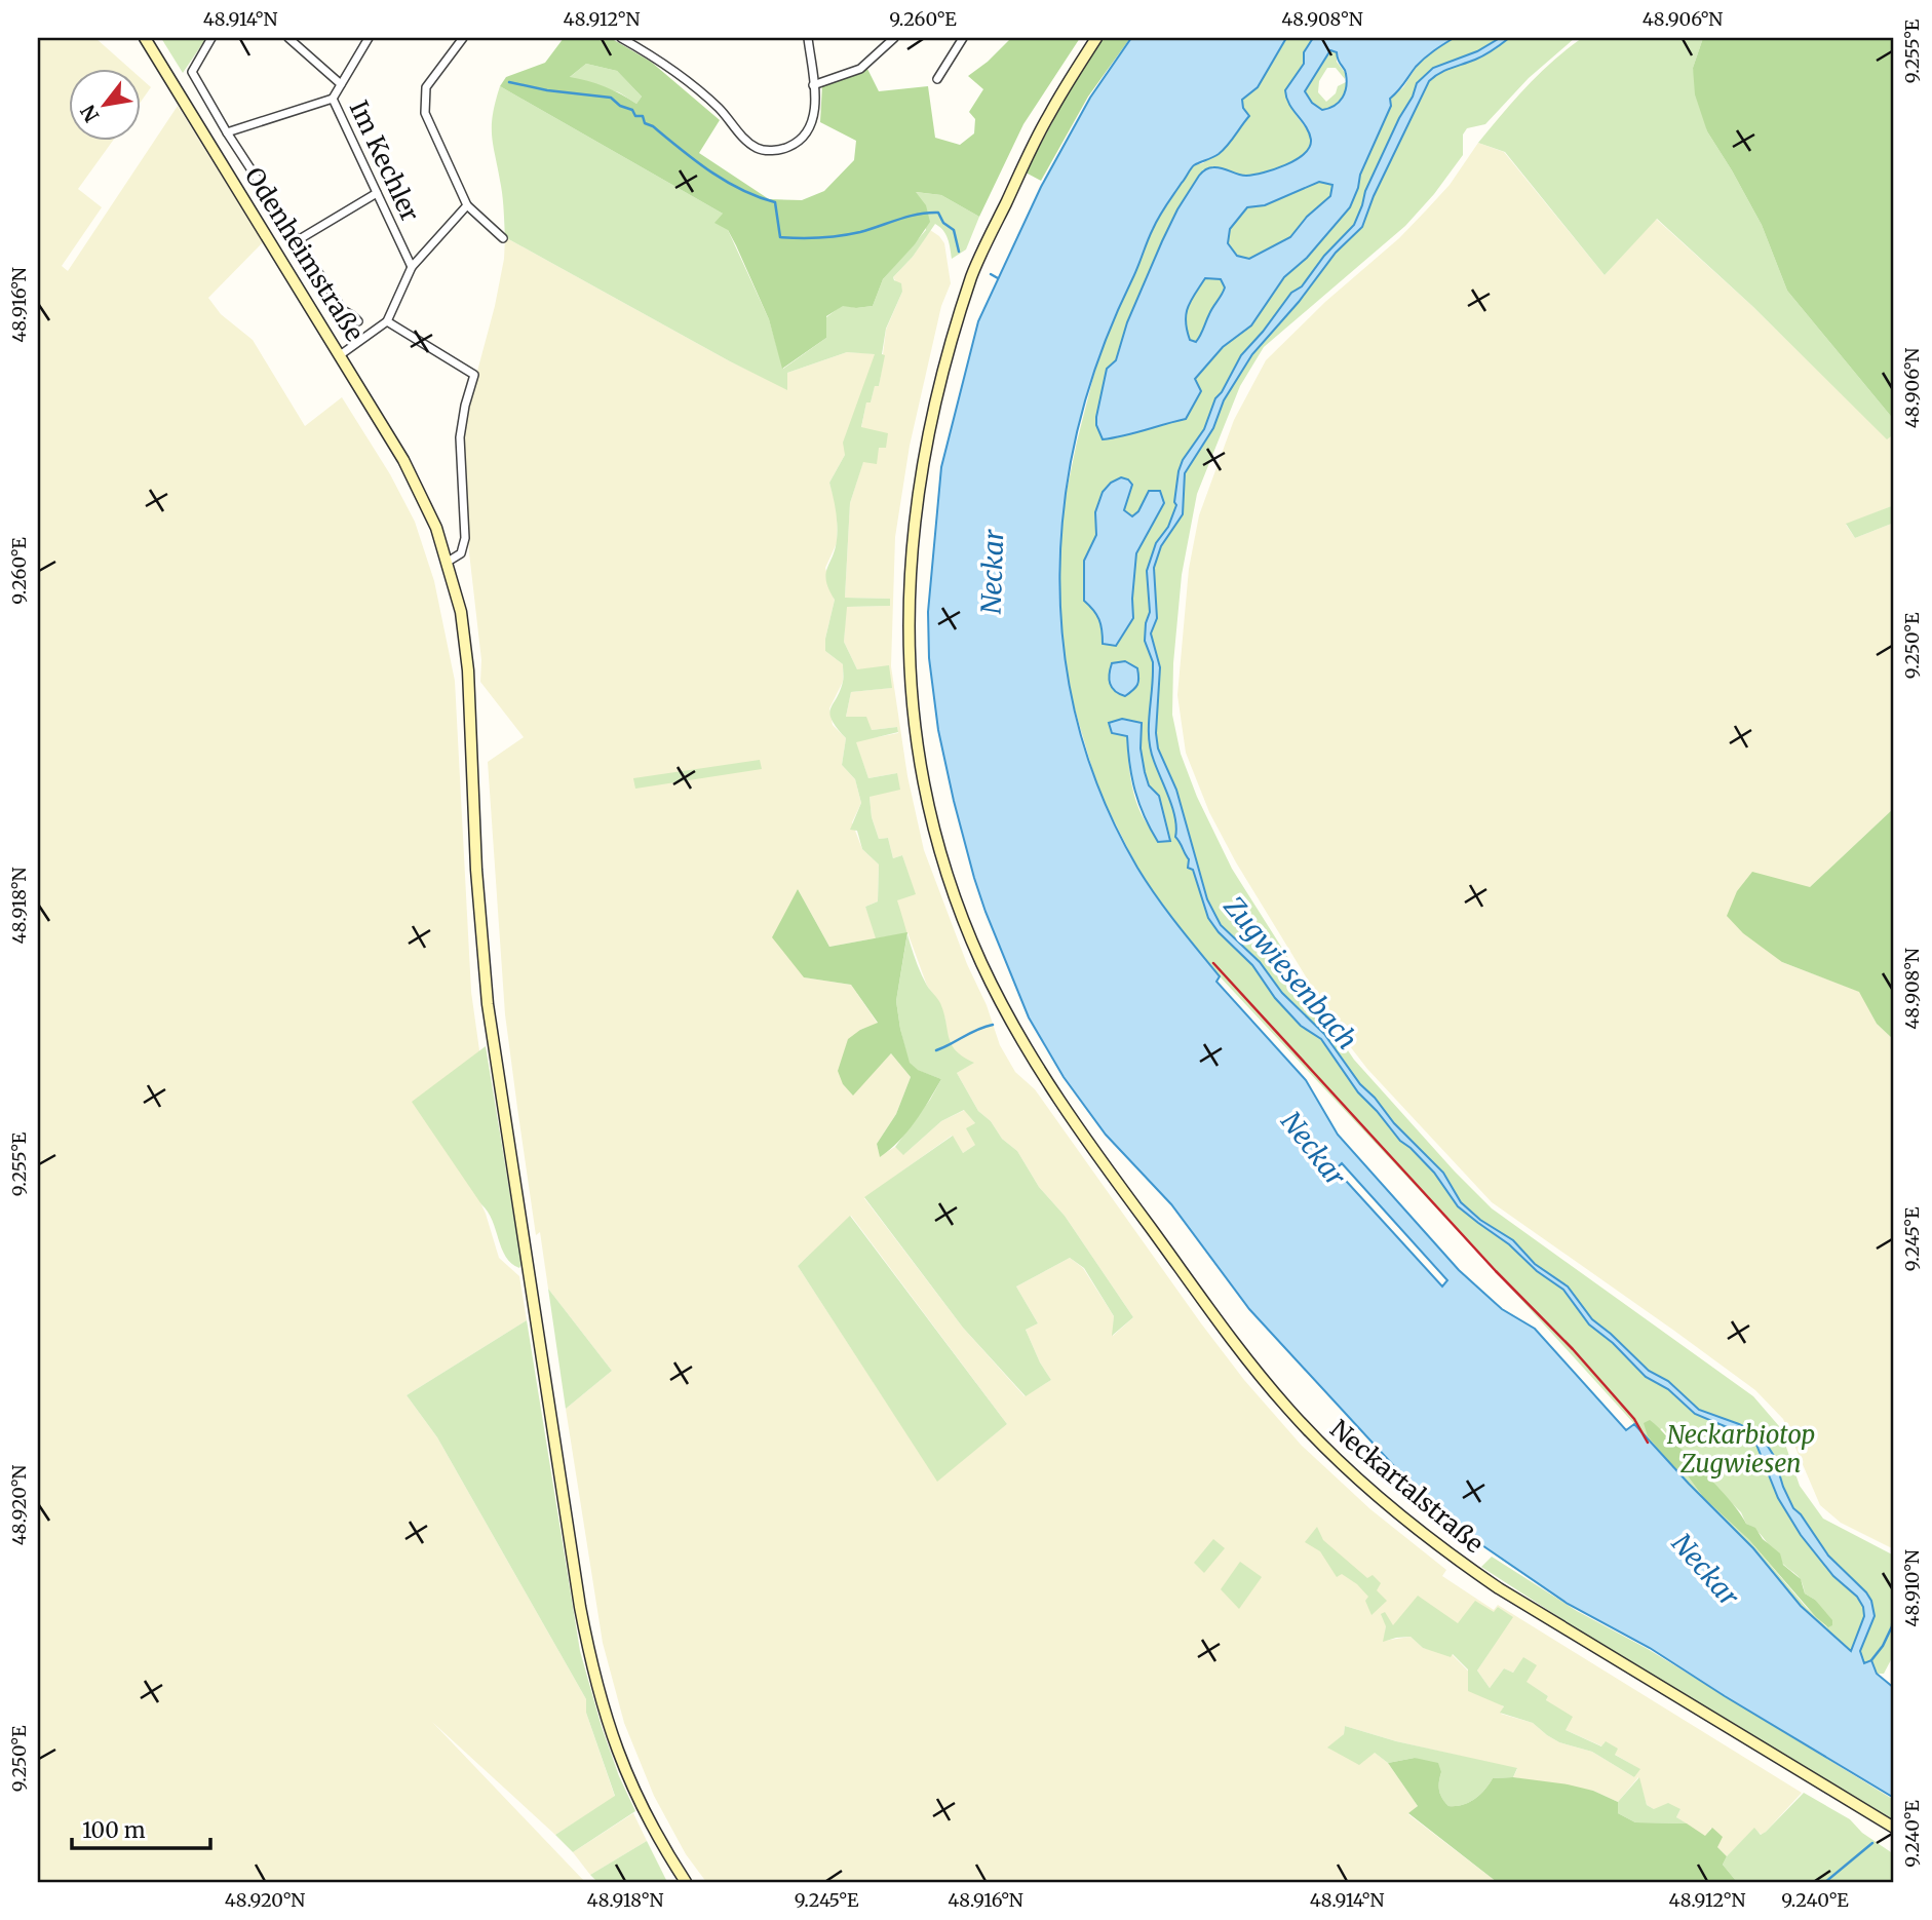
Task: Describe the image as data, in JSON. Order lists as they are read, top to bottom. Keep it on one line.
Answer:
{"streets":{"main road":["Odenheimstraße","Neckartalstraße"],"street":["Im Kechler"]},"water":["Neckar","Zugwiesenbach"],"parks":["Neckarbiotop Zugwiesen"],"scale_bar":"100 m","north":"bottom left","coordinates":["48.914°N","48.912°N","9.260°E","48.908°N","48.906°N","9.255°E","48.916°N","9.250°E","48.918°N","9.245°E","48.920°N","48.910°N","9.240°E"]}
